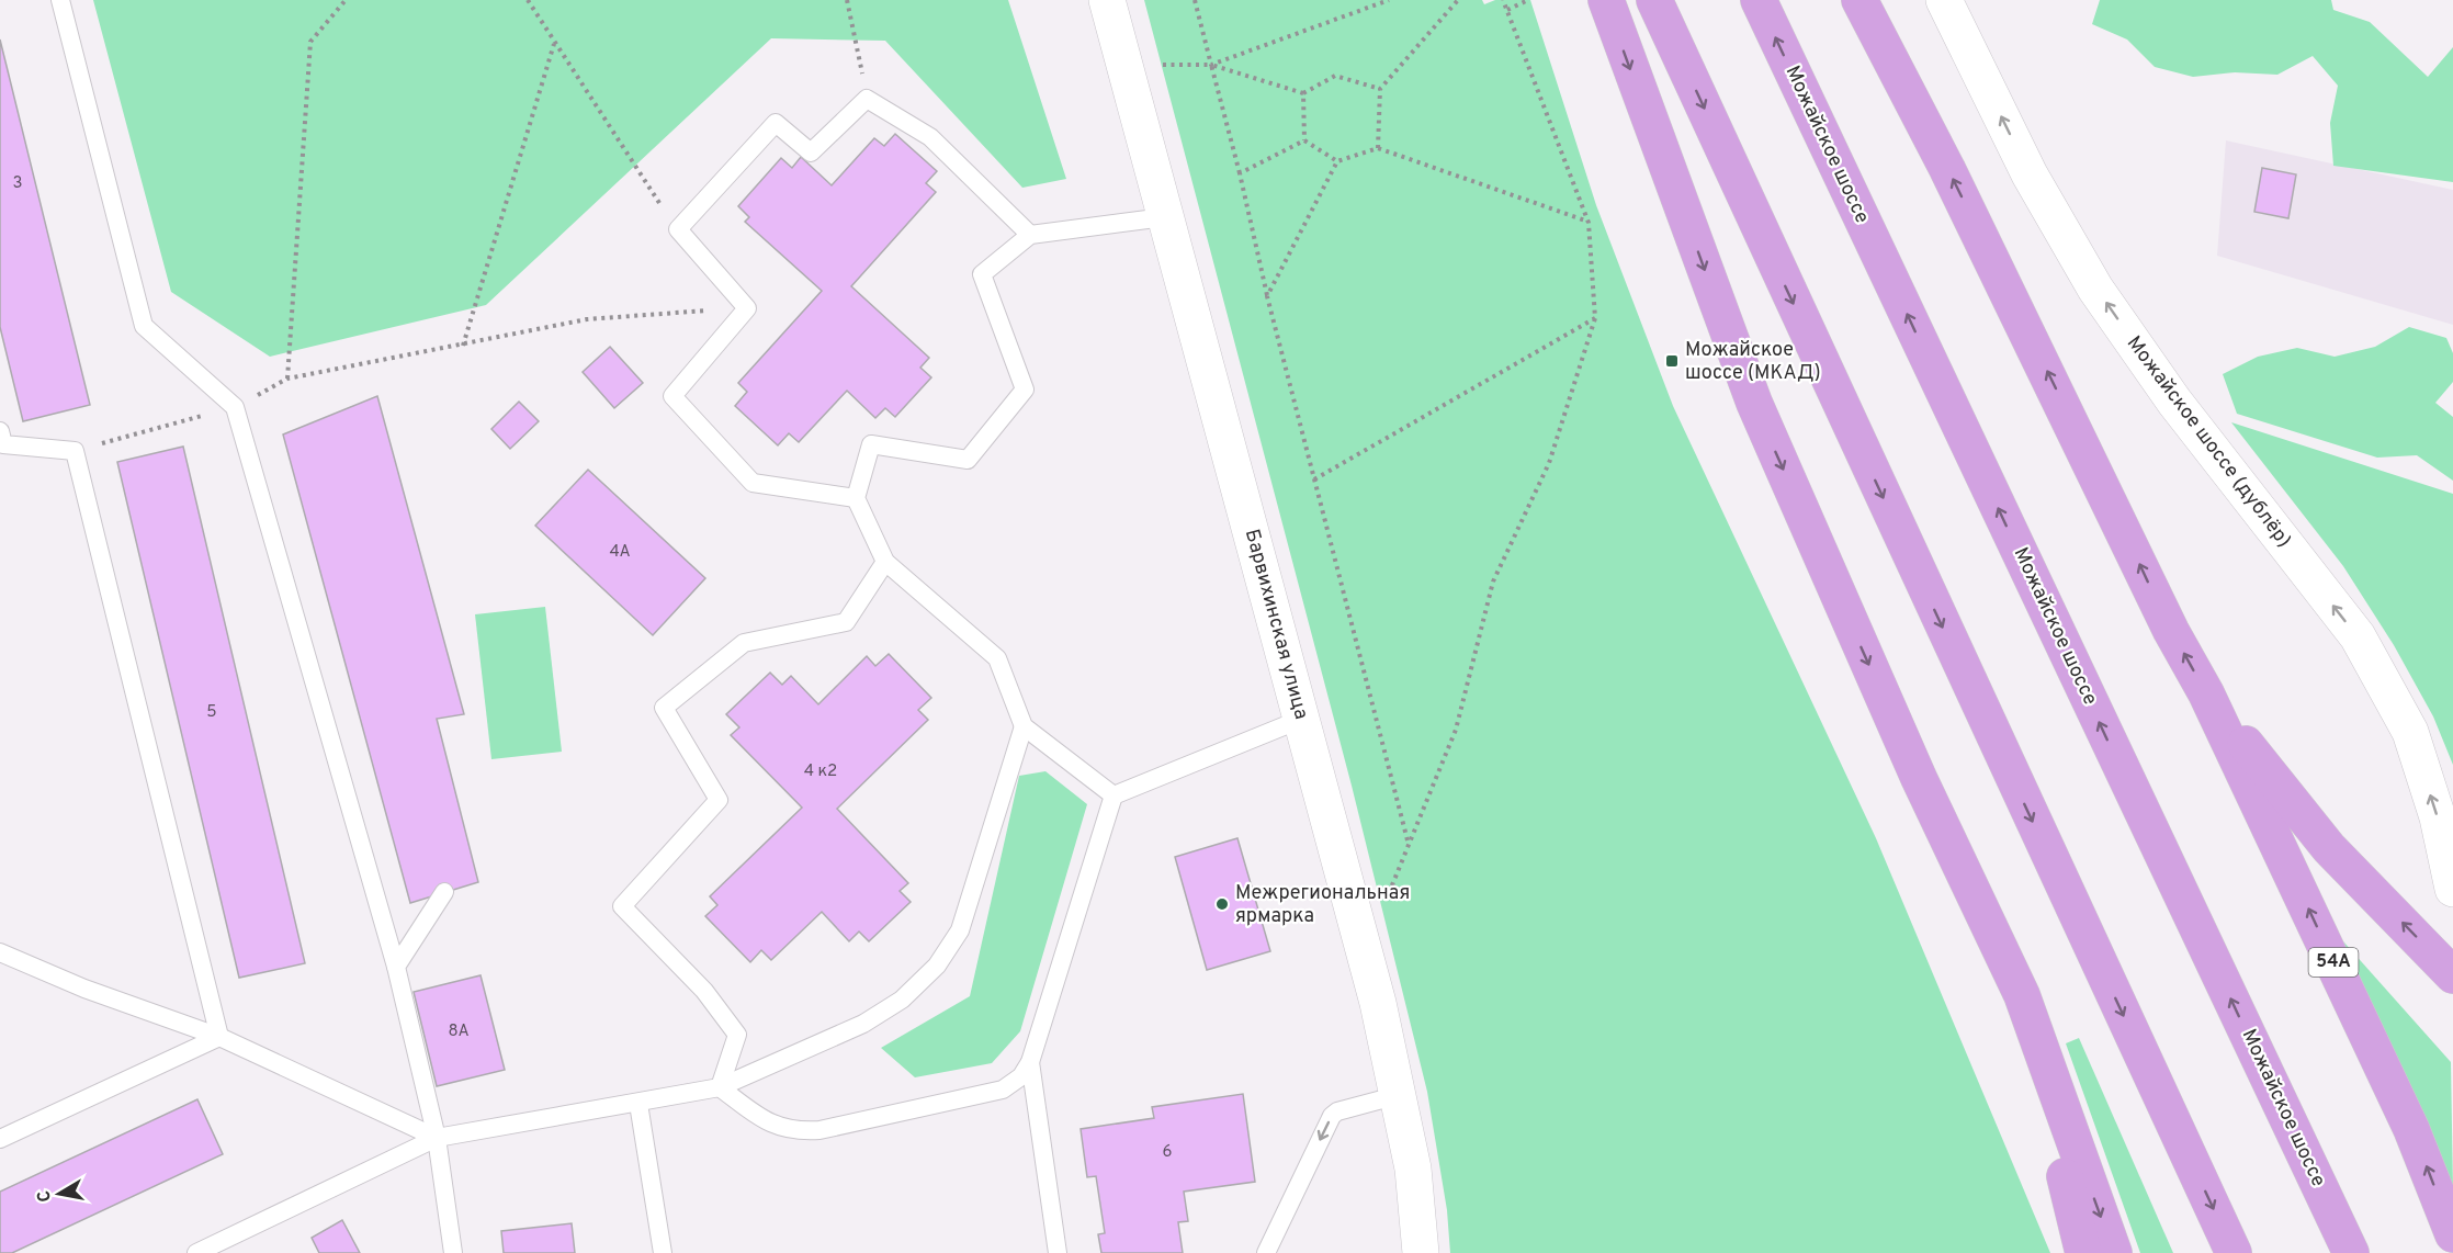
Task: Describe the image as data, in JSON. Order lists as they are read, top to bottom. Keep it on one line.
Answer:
{"streets":{"main road":["Можайское шоссе","54А"],"street":["Можайское шоссе (дублёр)","Барвихинская улица"]},"one_way":["Можайское шоссе (дублёр)"],"places":{"transit":["Можайское шоссе (МКАД)"],"other":["Межрегиональная ярмарка"]},"house_numbers":["3","4А","5","4 к2","8А","6"],"north":"left"}
